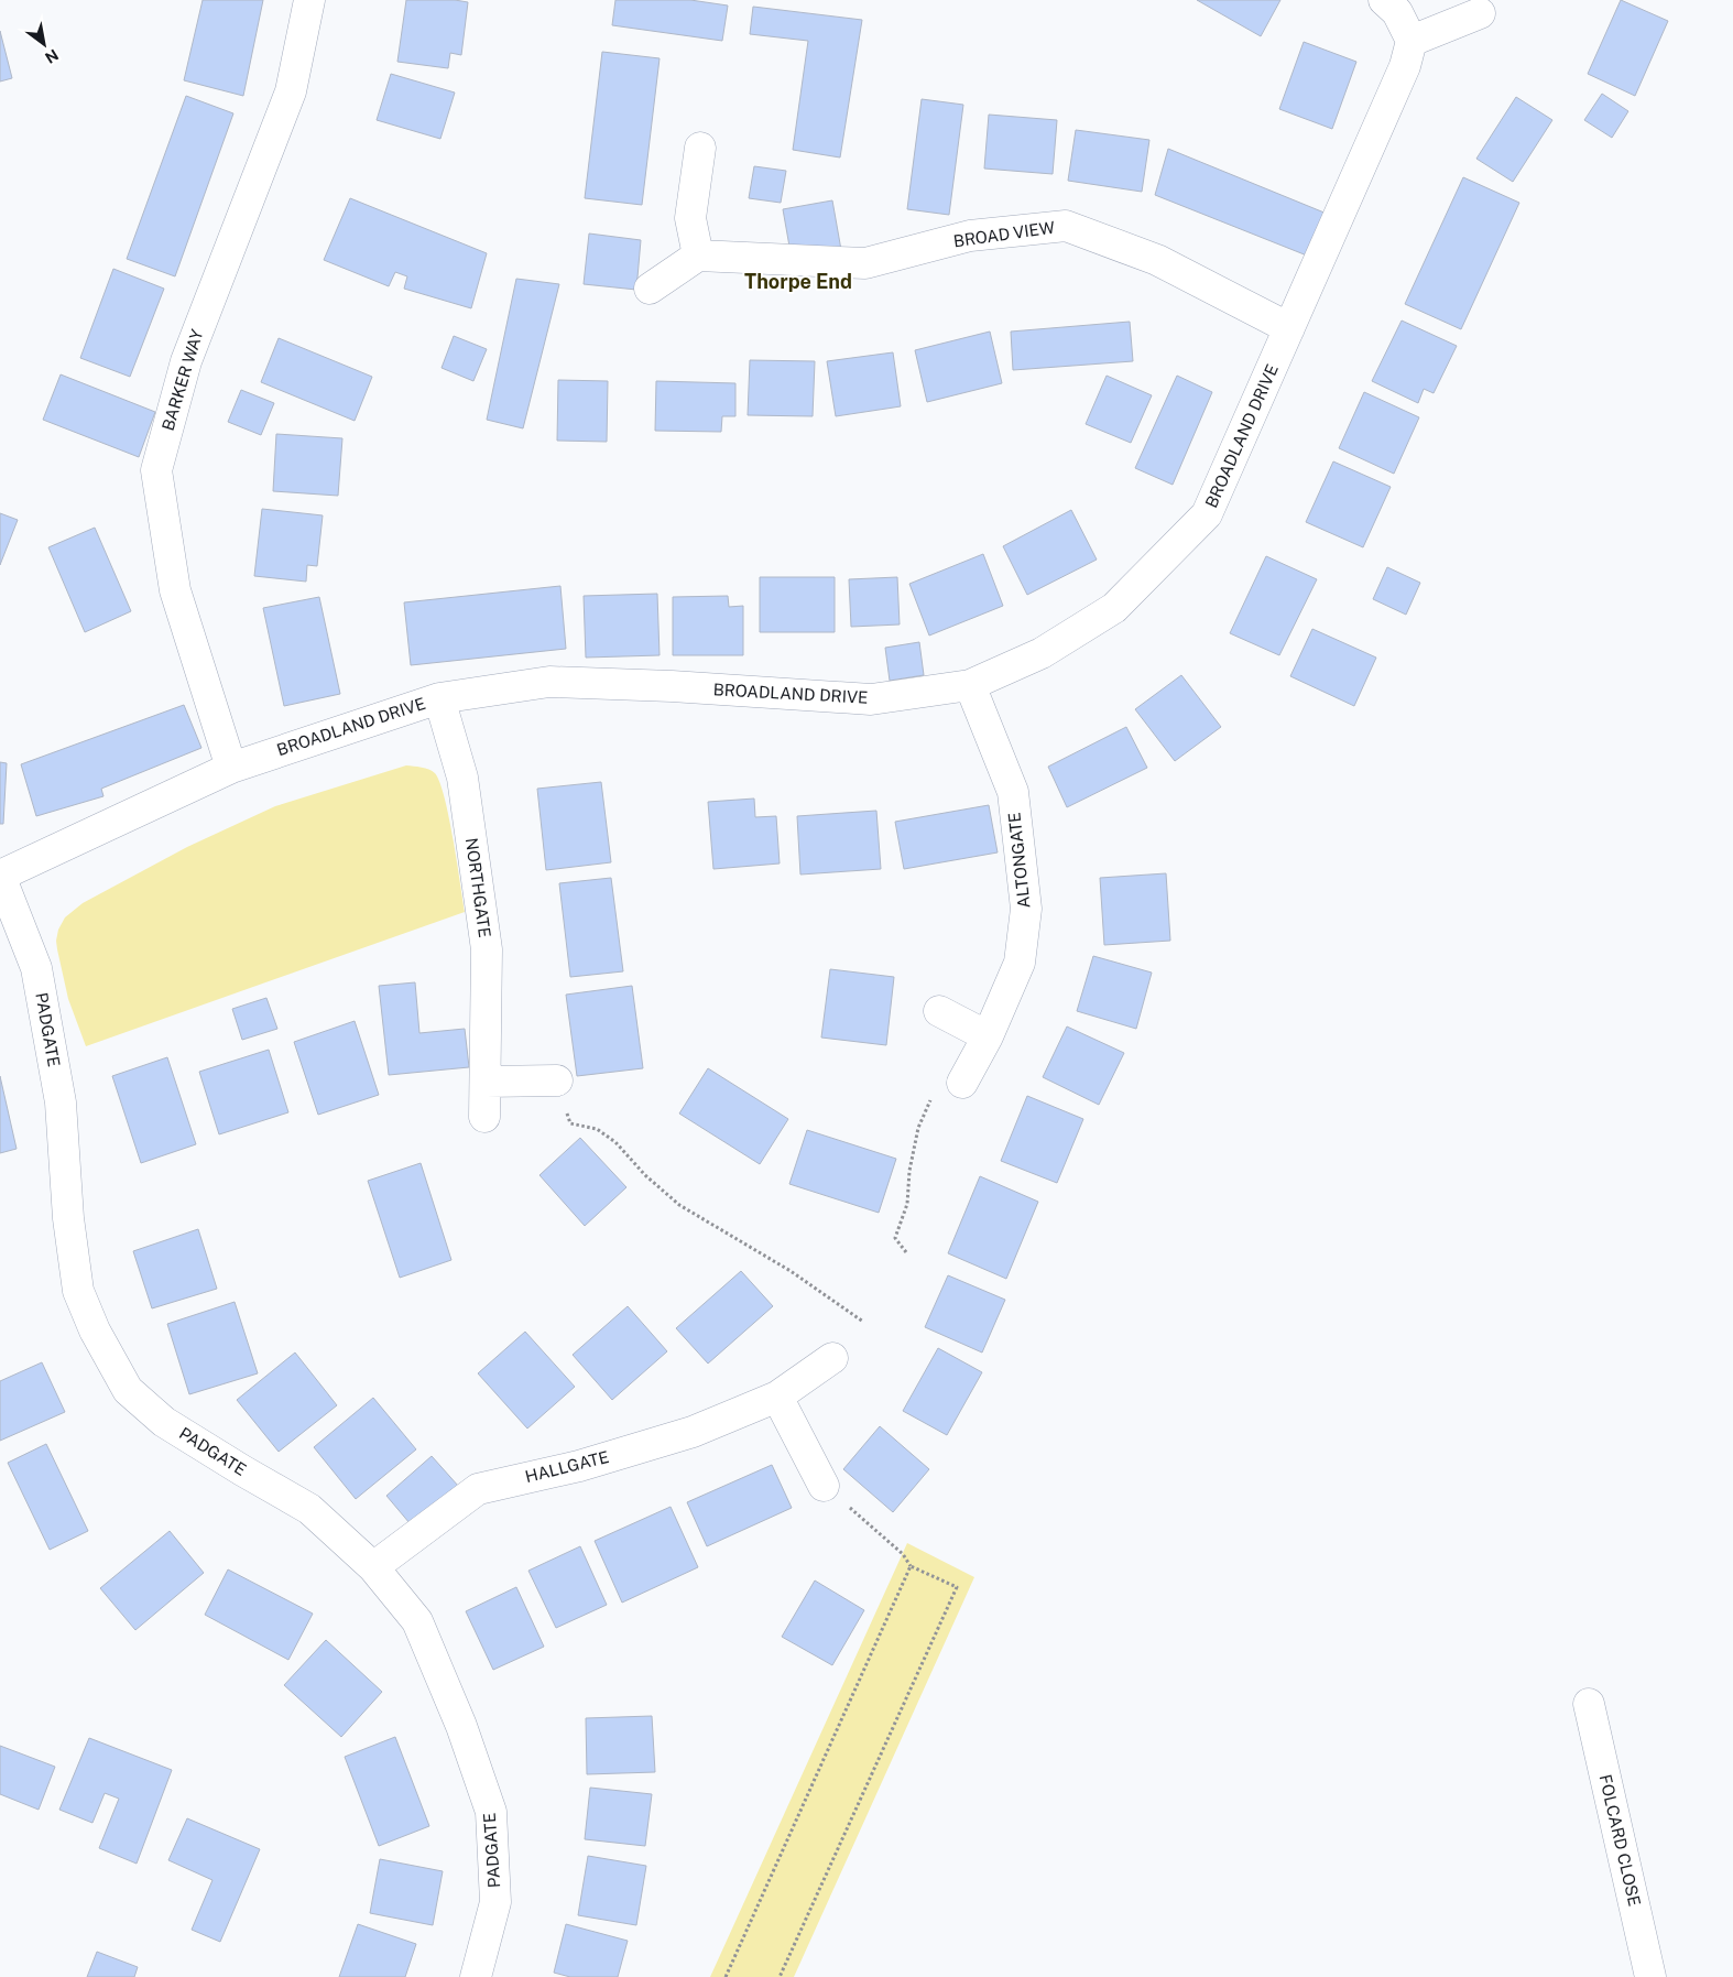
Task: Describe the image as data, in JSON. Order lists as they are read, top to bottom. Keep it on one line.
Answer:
{"streets":{"street":["BROAD VIEW","BARKER WAY","BROADLAND DRIVE","ALTONGATE","NORTHGATE","PADGATE","HALLGATE","FOLCARD CLOSE"]},"crossings":[["BROAD VIEW","BROADLAND DRIVE"],["BARKER WAY","BROADLAND DRIVE"],["BROADLAND DRIVE","ALTONGATE"],["BROADLAND DRIVE","NORTHGATE"],["BROADLAND DRIVE","PADGATE"],["PADGATE","HALLGATE"]],"districts":["Thorpe End"],"north":"bottom right"}
